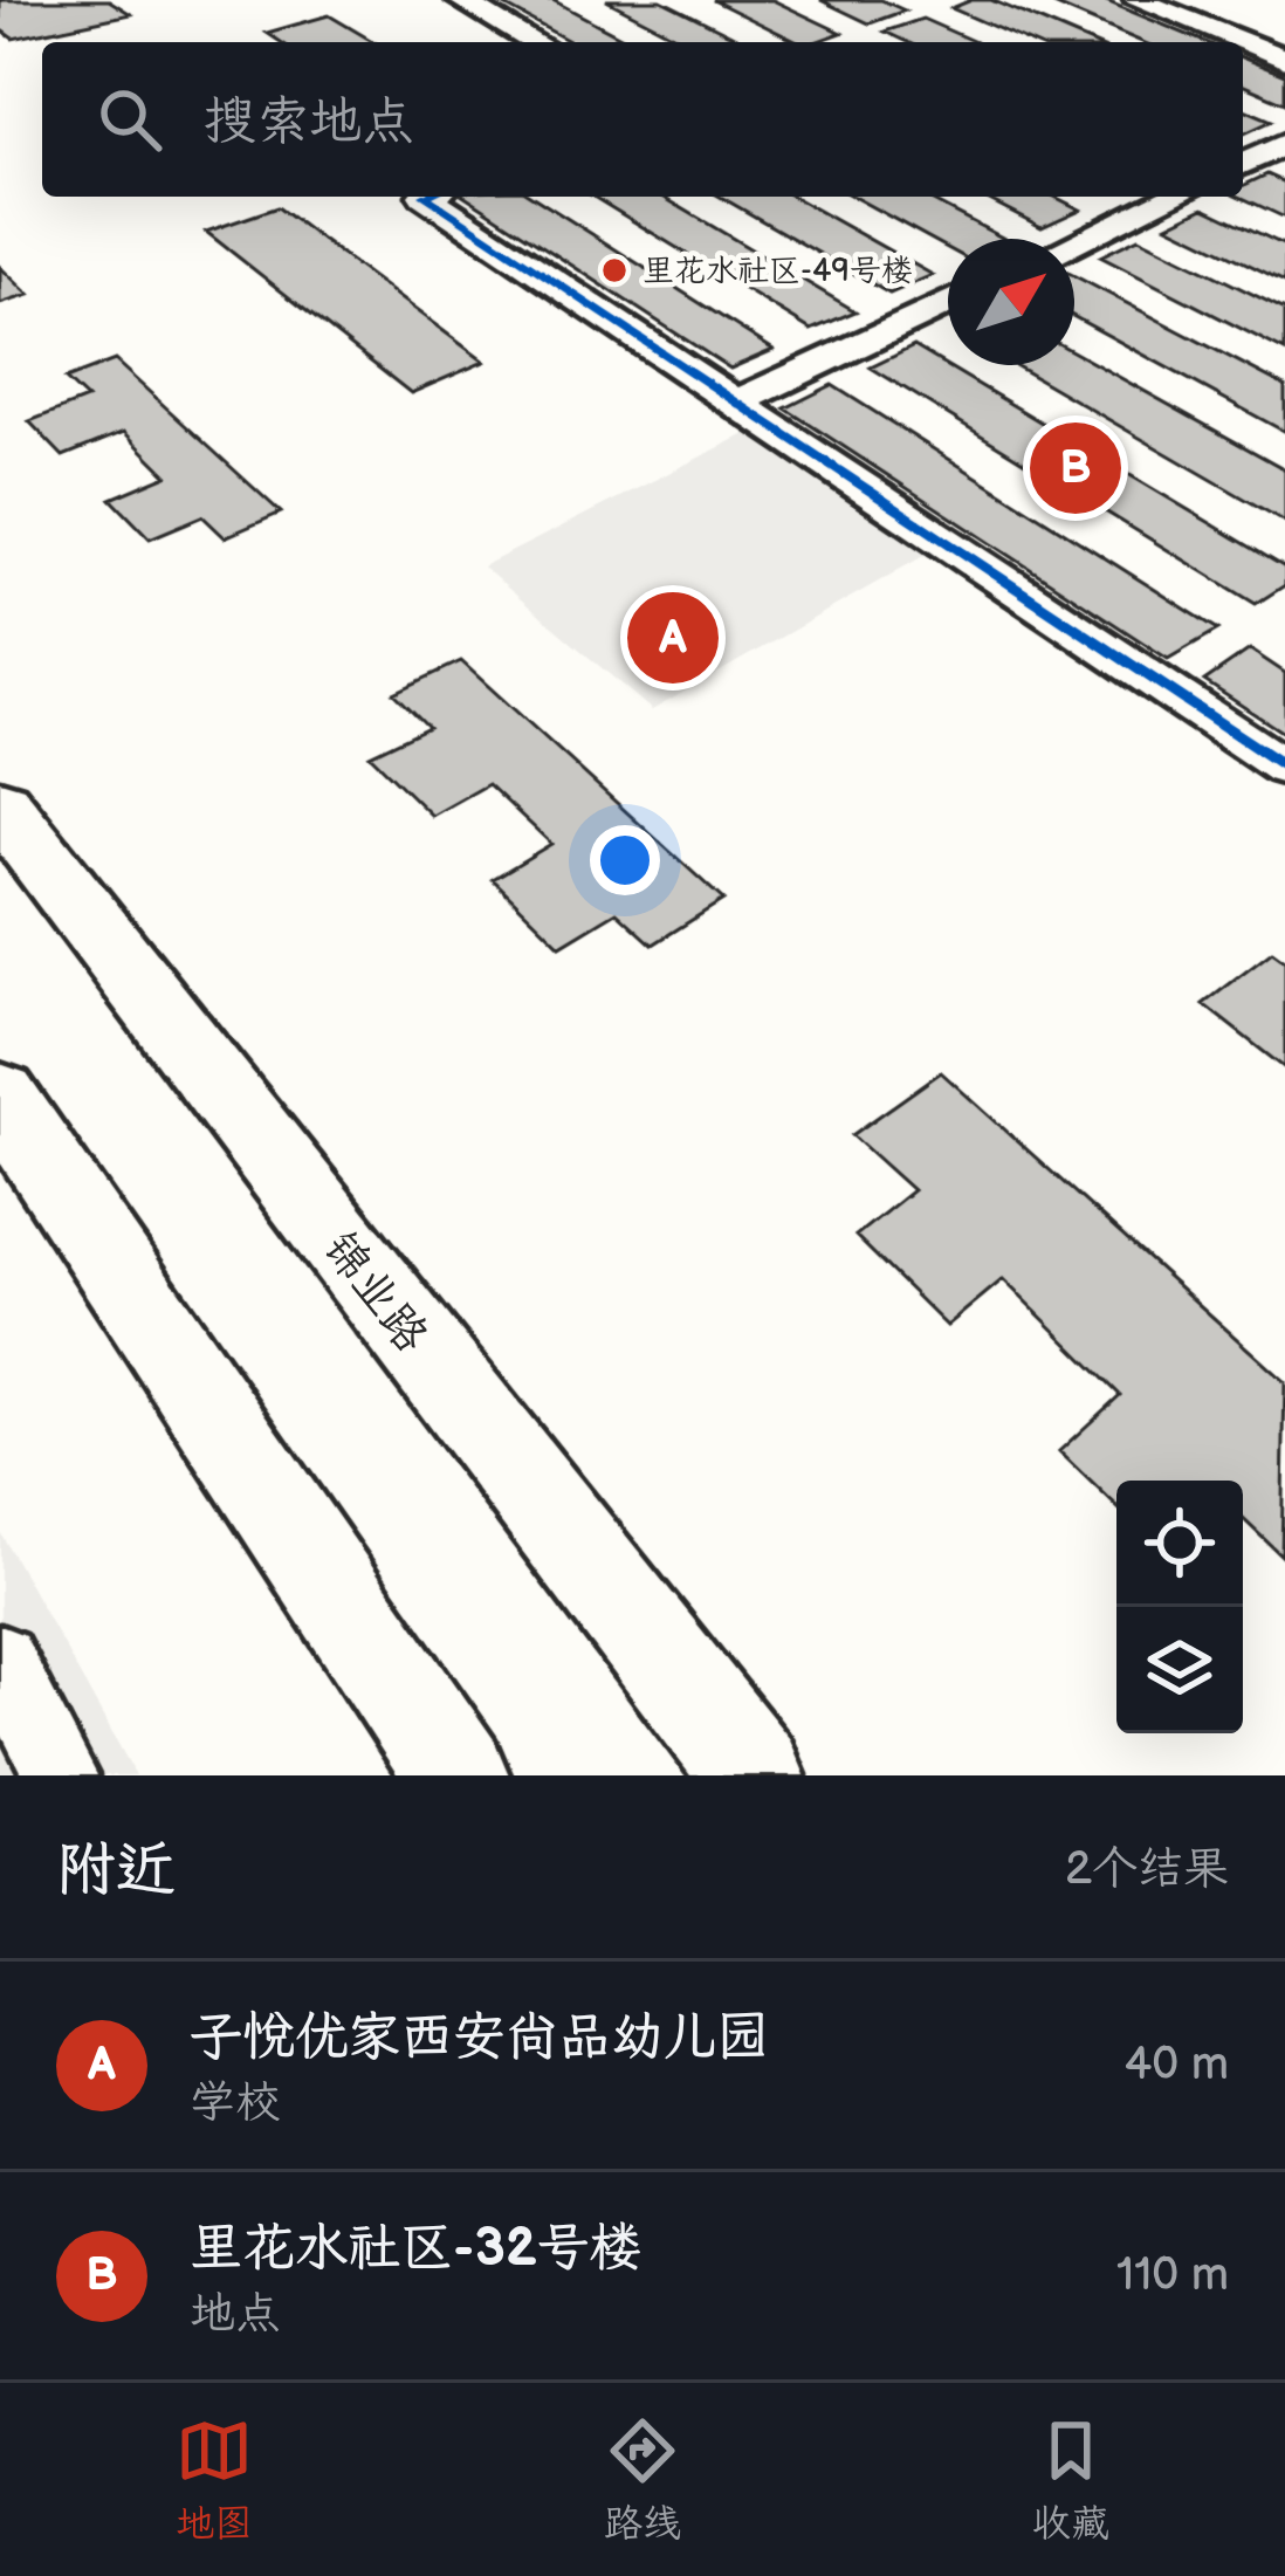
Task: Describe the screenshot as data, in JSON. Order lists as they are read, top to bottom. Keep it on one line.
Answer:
{"streets":{"main road":["锦业路"]},"places":["里花水社区-49号楼"],"north":"top right","page":{"search":"搜索地点","pins":["B","A"],"heading":["附近","2个结果"],"list":[{"mark":"A","name":"子悦优家西安尚品幼儿园","note":"学校","value":"40 m"},{"mark":"B","name":"里花水社区-32号楼","note":"地点","value":"110 m"}],"nav":["地图","路线","收藏"]}}
